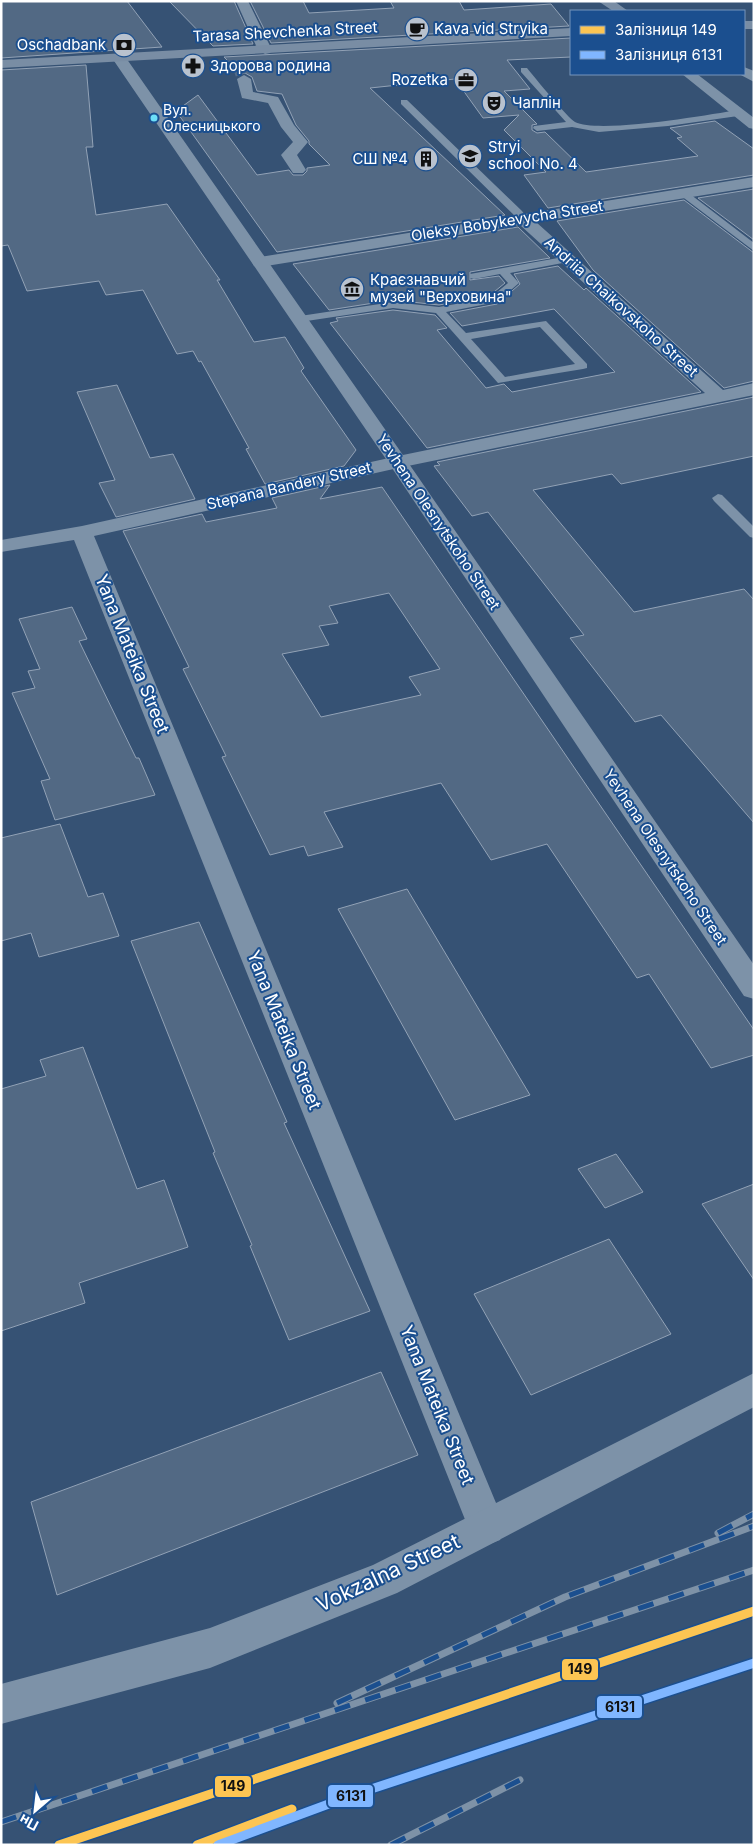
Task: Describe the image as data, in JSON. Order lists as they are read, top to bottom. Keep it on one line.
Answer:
{"streets":{"main road":["Tarasa Shevchenka Street"],"street":["Oleksy Bobykevycha Street","Andriia Chaikovskoho Street","Stepana Bandery Street","Yevhena Olesnytskoho Street","Yana Mateika Street","Vokzalna Street"]},"crossings":[["Tarasa Shevchenka Street","Yevhena Olesnytskoho Street"],["Oleksy Bobykevycha Street","Andriia Chaikovskoho Street"],["Oleksy Bobykevycha Street","Yevhena Olesnytskoho Street"],["Andriia Chaikovskoho Street","Stepana Bandery Street"],["Stepana Bandery Street","Yevhena Olesnytskoho Street"],["Stepana Bandery Street","Yana Mateika Street"],["Yana Mateika Street","Vokzalna Street"]],"places":{"cafe":["Kava vid Stryika"],"bank":["Oschadbank"],"pharmacy":["Здорова родина"],"office":["Rozetka"],"theatre":["Чаплін"],"other":["Вул. Олесницького"],"school or university":["Stryi school No. 4"],"building":["СШ №4"],"museum":["Краєзнавчий музей \"Верховина\""]},"lines":["rail line 149","rail line 6131"],"legend":["Залізниця 149","Залізниця 6131"],"north":"bottom left"}
